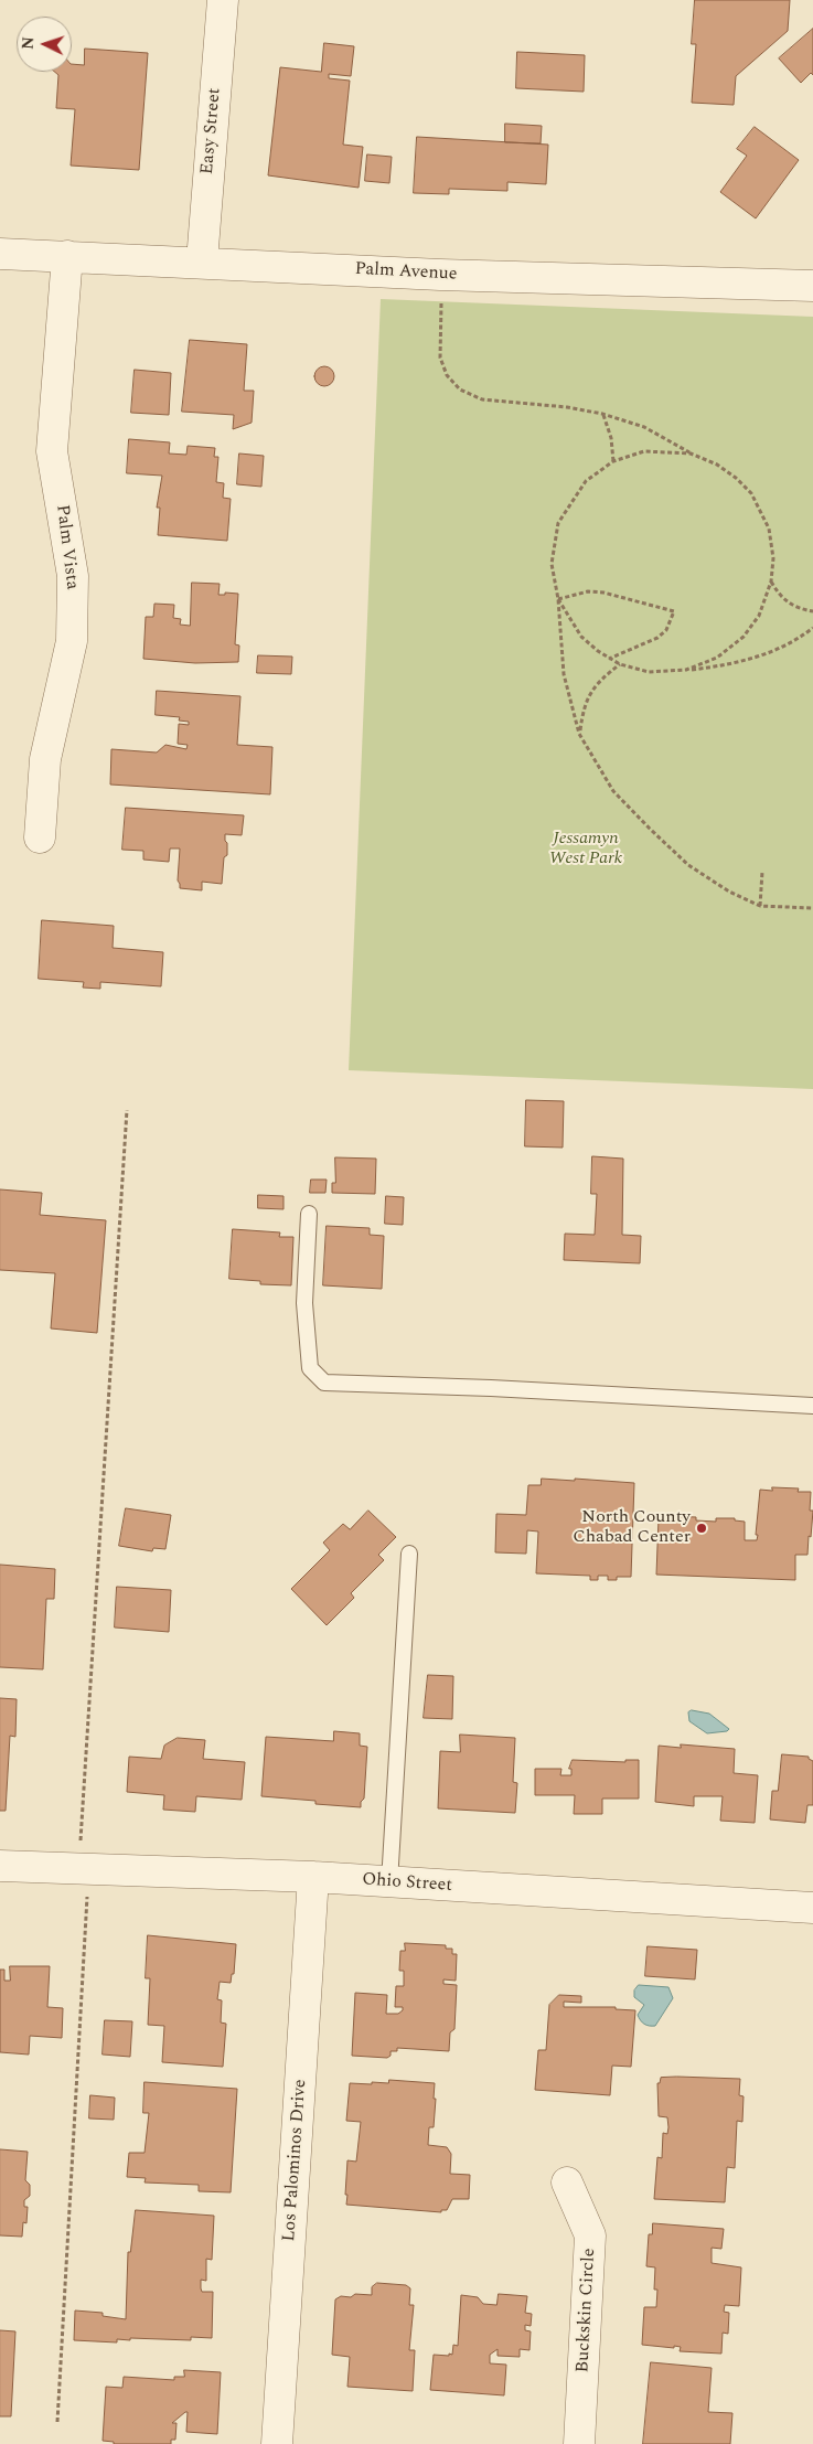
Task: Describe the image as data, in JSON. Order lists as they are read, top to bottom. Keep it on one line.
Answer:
{"streets":{"street":["Easy Street","Palm Avenue","Palm Vista","Ohio Street","Los Palominos Drive","Buckskin Circle"]},"crossings":[["Easy Street","Palm Avenue"],["Palm Avenue","Palm Vista"],["Ohio Street","Los Palominos Drive"]],"parks":["Jessamyn West Park"],"places":["North County Chabad Center"],"north":"left"}
